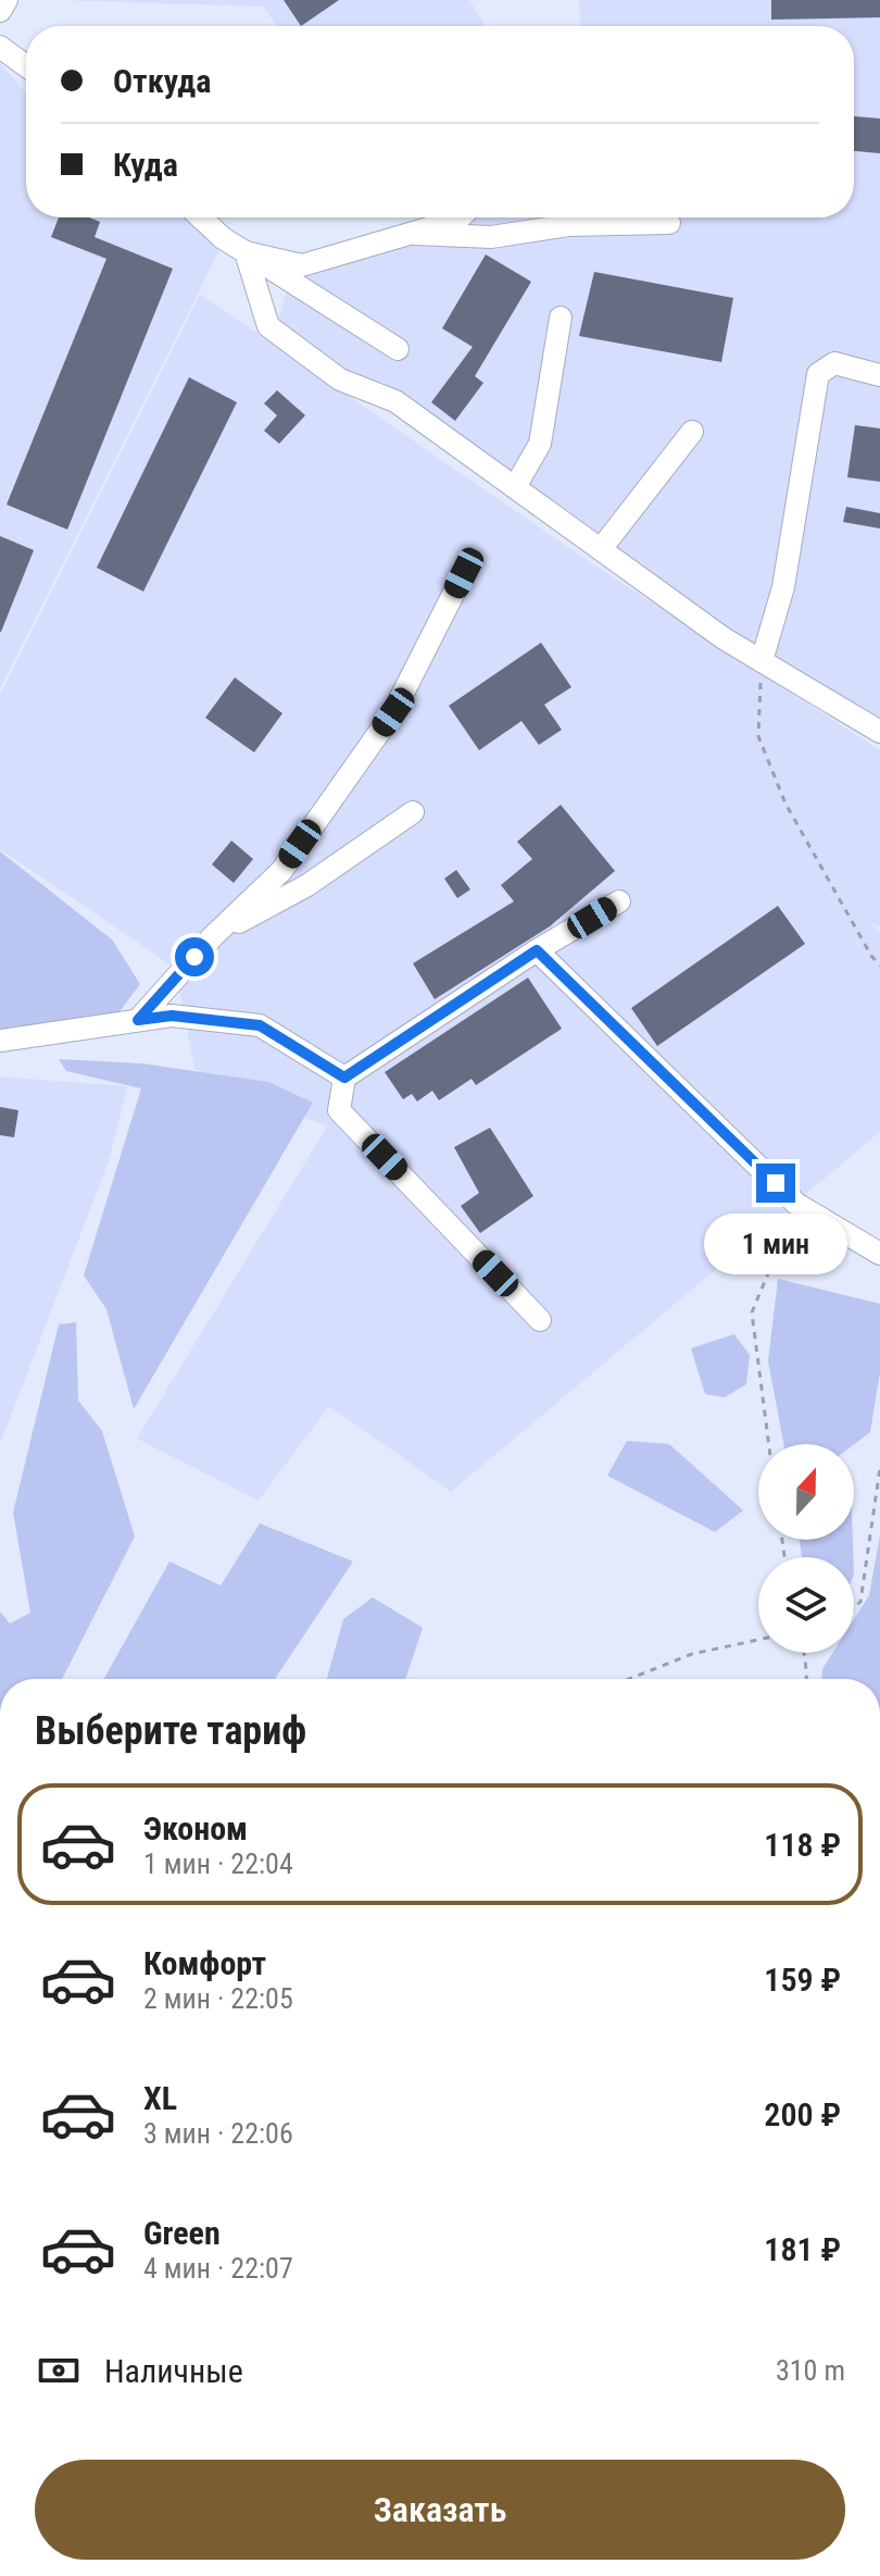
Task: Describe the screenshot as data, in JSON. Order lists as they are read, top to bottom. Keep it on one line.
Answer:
{"north":"top","page":{"banner":["Откуда","Куда"],"bubble":"1 мин","heading":"Выберите тариф","list":[{"name":"Эконом","note":"1 мин · 22:04","value":"118 ₽"},{"name":"Комфорт","note":"2 мин · 22:05","value":"159 ₽"},{"name":"XL","note":"3 мин · 22:06","value":"200 ₽"},{"name":"Green","note":"4 мин · 22:07","value":"181 ₽"}],"pay":["Наличные","310 m"],"buttons":"Заказать"}}
